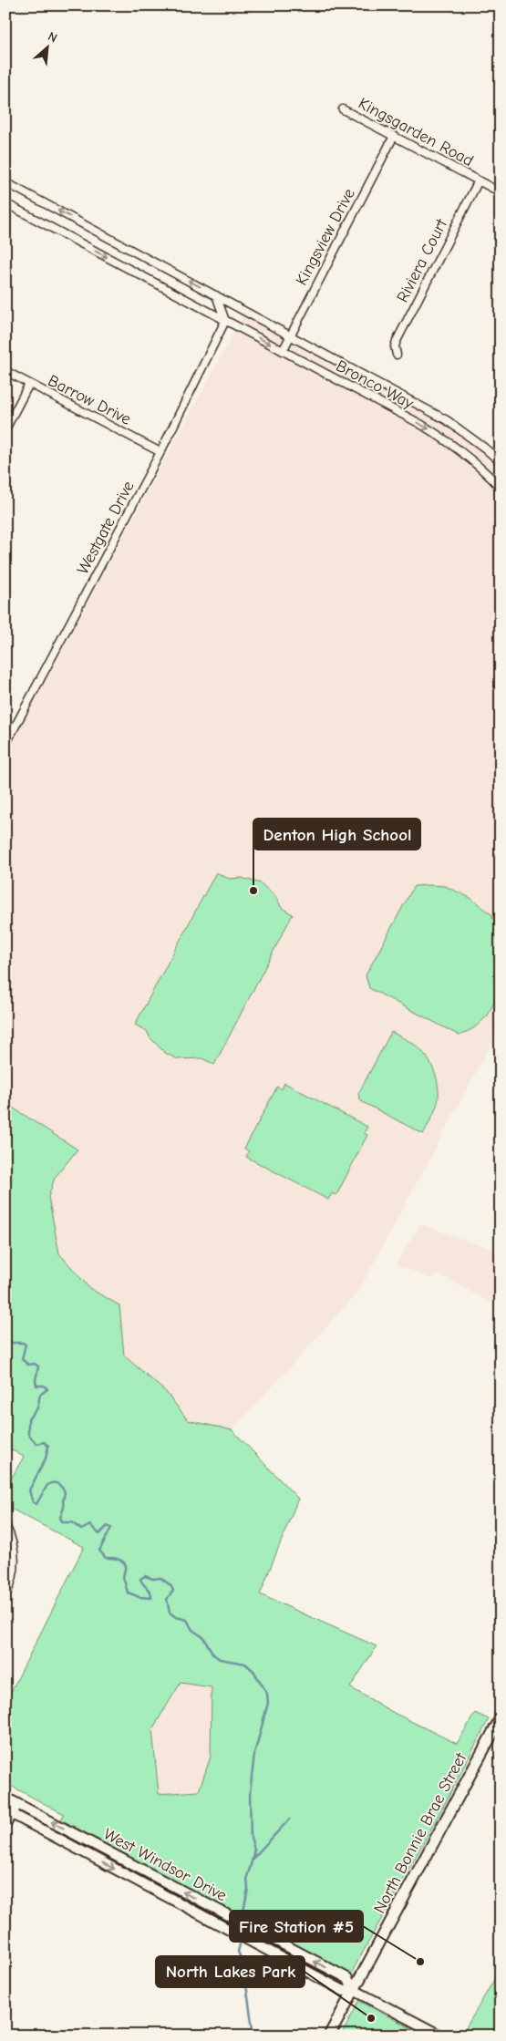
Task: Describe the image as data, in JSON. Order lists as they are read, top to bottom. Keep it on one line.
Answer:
{"streets":{"main road":["North Bonnie Brae Street"],"street":["Kingsgarden Road","Kingsview Drive","Riviera Court","Bronco Way","Barrow Drive","Westgate Drive","West Windsor Drive"]},"crossings":[["Kingsgarden Road","Kingsview Drive"],["Kingsgarden Road","Riviera Court"],["Kingsview Drive","Bronco Way"],["Bronco Way","Westgate Drive"],["Barrow Drive","Westgate Drive"],["North Bonnie Brae Street","West Windsor Drive"]],"places":["Denton High School","Fire Station #5","North Lakes Park"],"north":"top right"}
